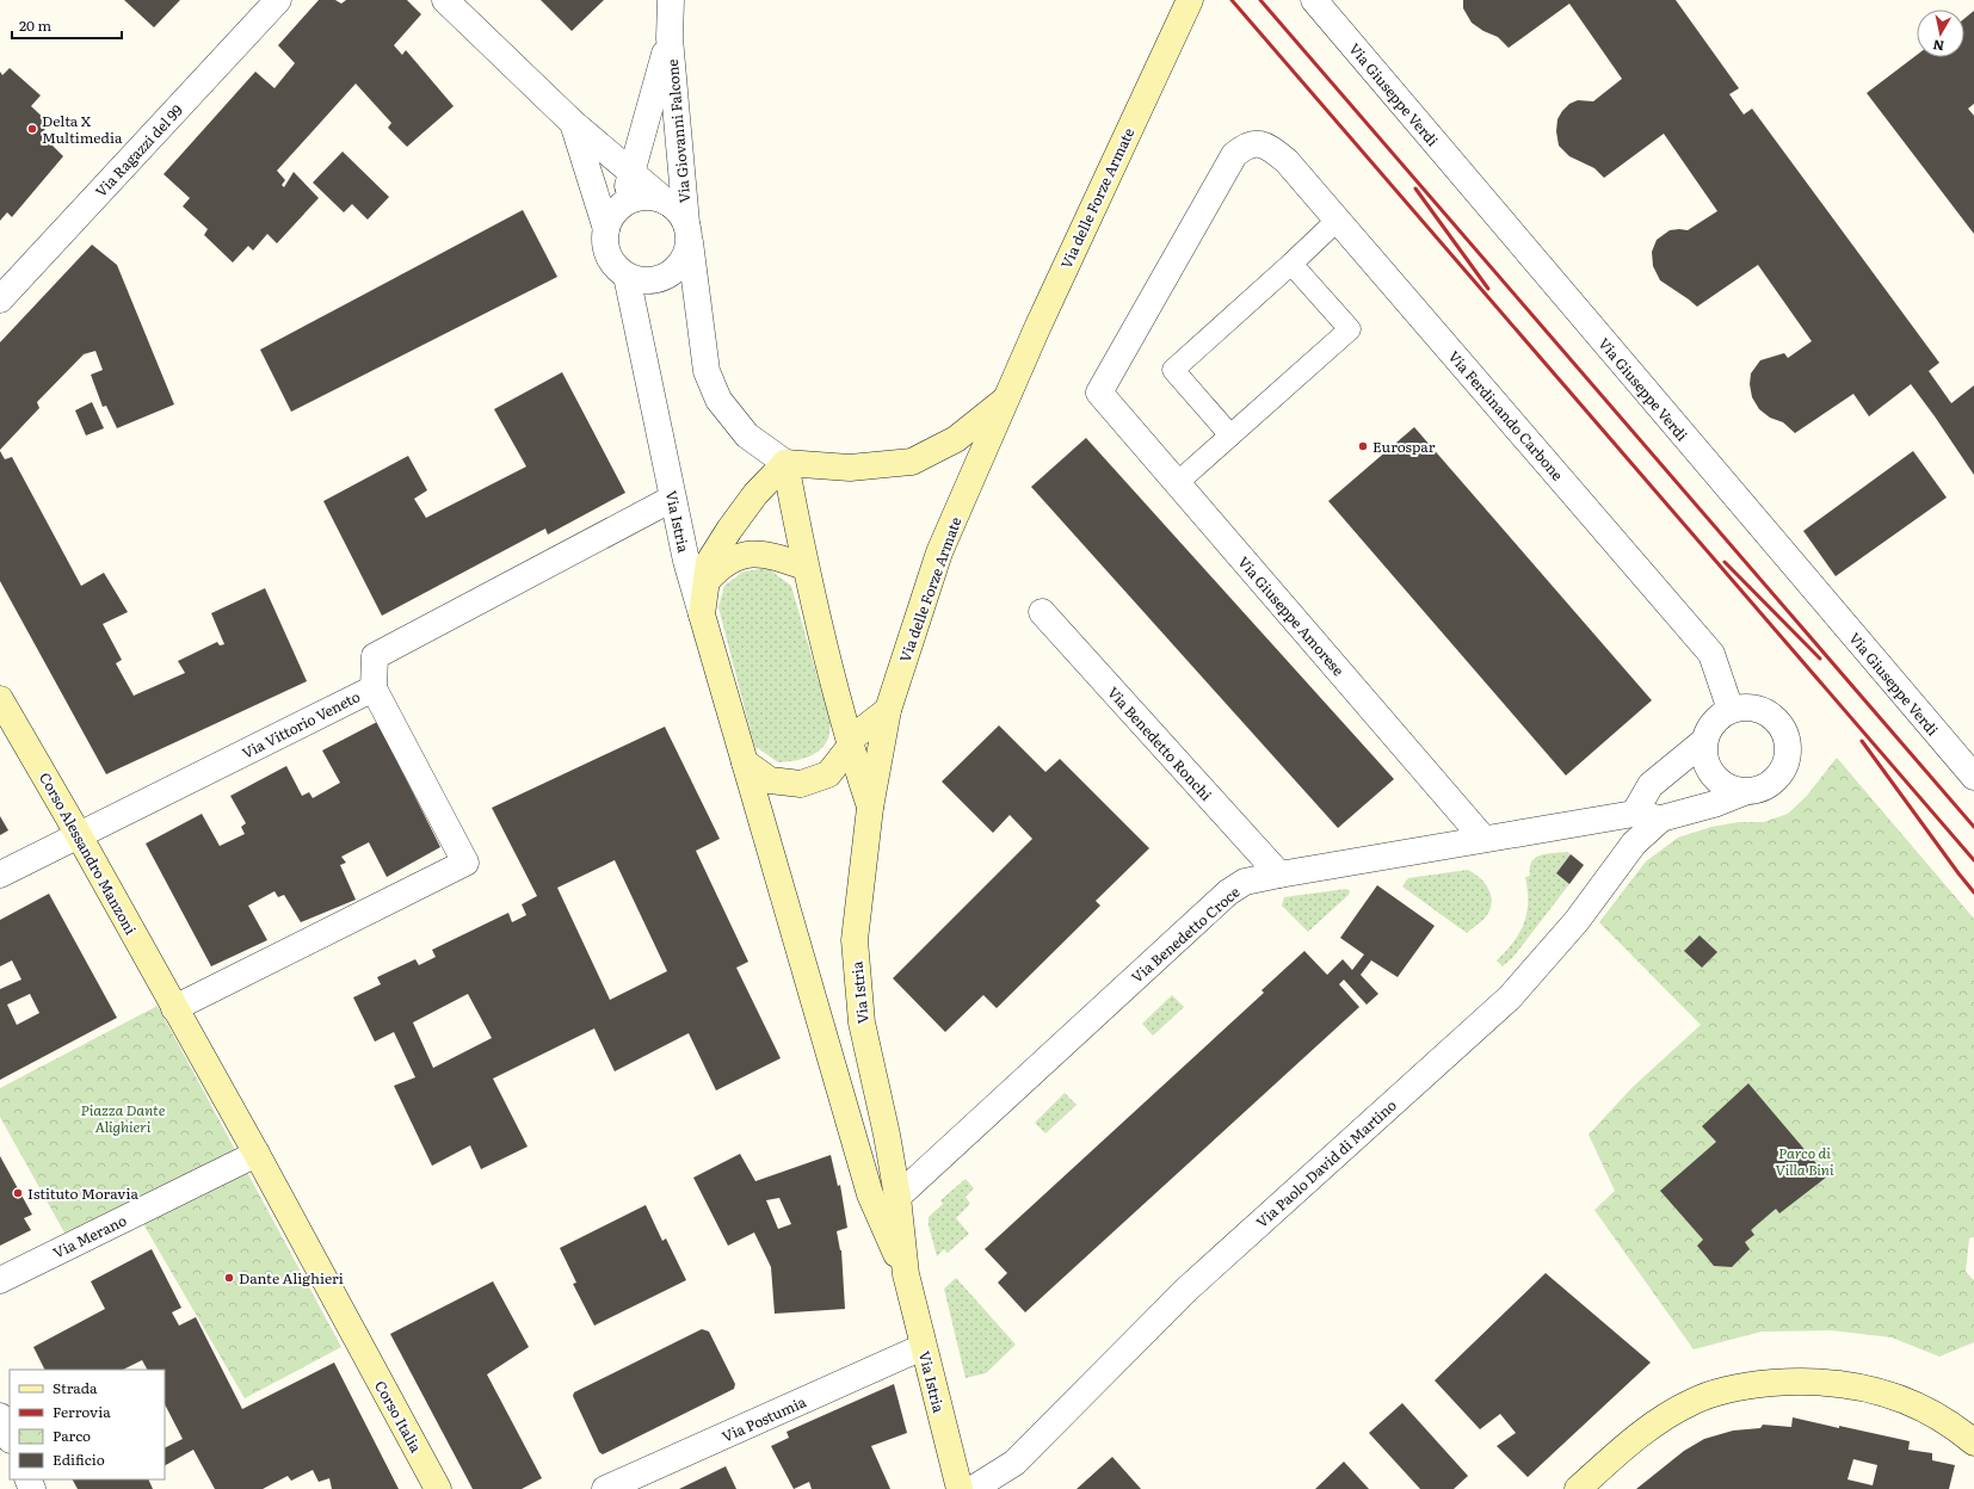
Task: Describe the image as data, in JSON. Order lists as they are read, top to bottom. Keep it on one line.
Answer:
{"streets":{"main road":["Via delle Forze Armate","Via Istria","Corso Alessandro Manzoni","Corso Italia"],"street":["Via Giuseppe Verdi","Via Giovanni Falcone","Via Ragazzi del 99","Via Ferdinando Carbone","Via Giuseppe Amorese","Via Vittorio Veneto","Via Benedetto Ronchi","Via Benedetto Croce","Via Paolo David di Martino","Via Merano","Via Postumia"]},"crossings":[["Via Giovanni Falcone","Via Istria"],["Via delle Forze Armate","Via Istria"],["Via Ferdinando Carbone","Via Giuseppe Amorese"],["Via Istria","Via Vittorio Veneto"],["Via Istria","Via Benedetto Croce"],["Via Istria","Via Postumia"],["Via Giuseppe Amorese","Via Benedetto Croce"],["Via Vittorio Veneto","Corso Alessandro Manzoni"],["Via Benedetto Ronchi","Via Benedetto Croce"],["Via Benedetto Croce","Via Paolo David di Martino"],["Via Merano","Corso Italia"]],"parks":["Piazza Dante Alighieri","Parco di Villa Bini"],"places":["Delta X Multimedia","Eurospar","Istituto Moravia","Dante Alighieri"],"legend":["Strada","Ferrovia","Parco","Edificio"],"scale_bar":"20 m","north":"bottom"}
